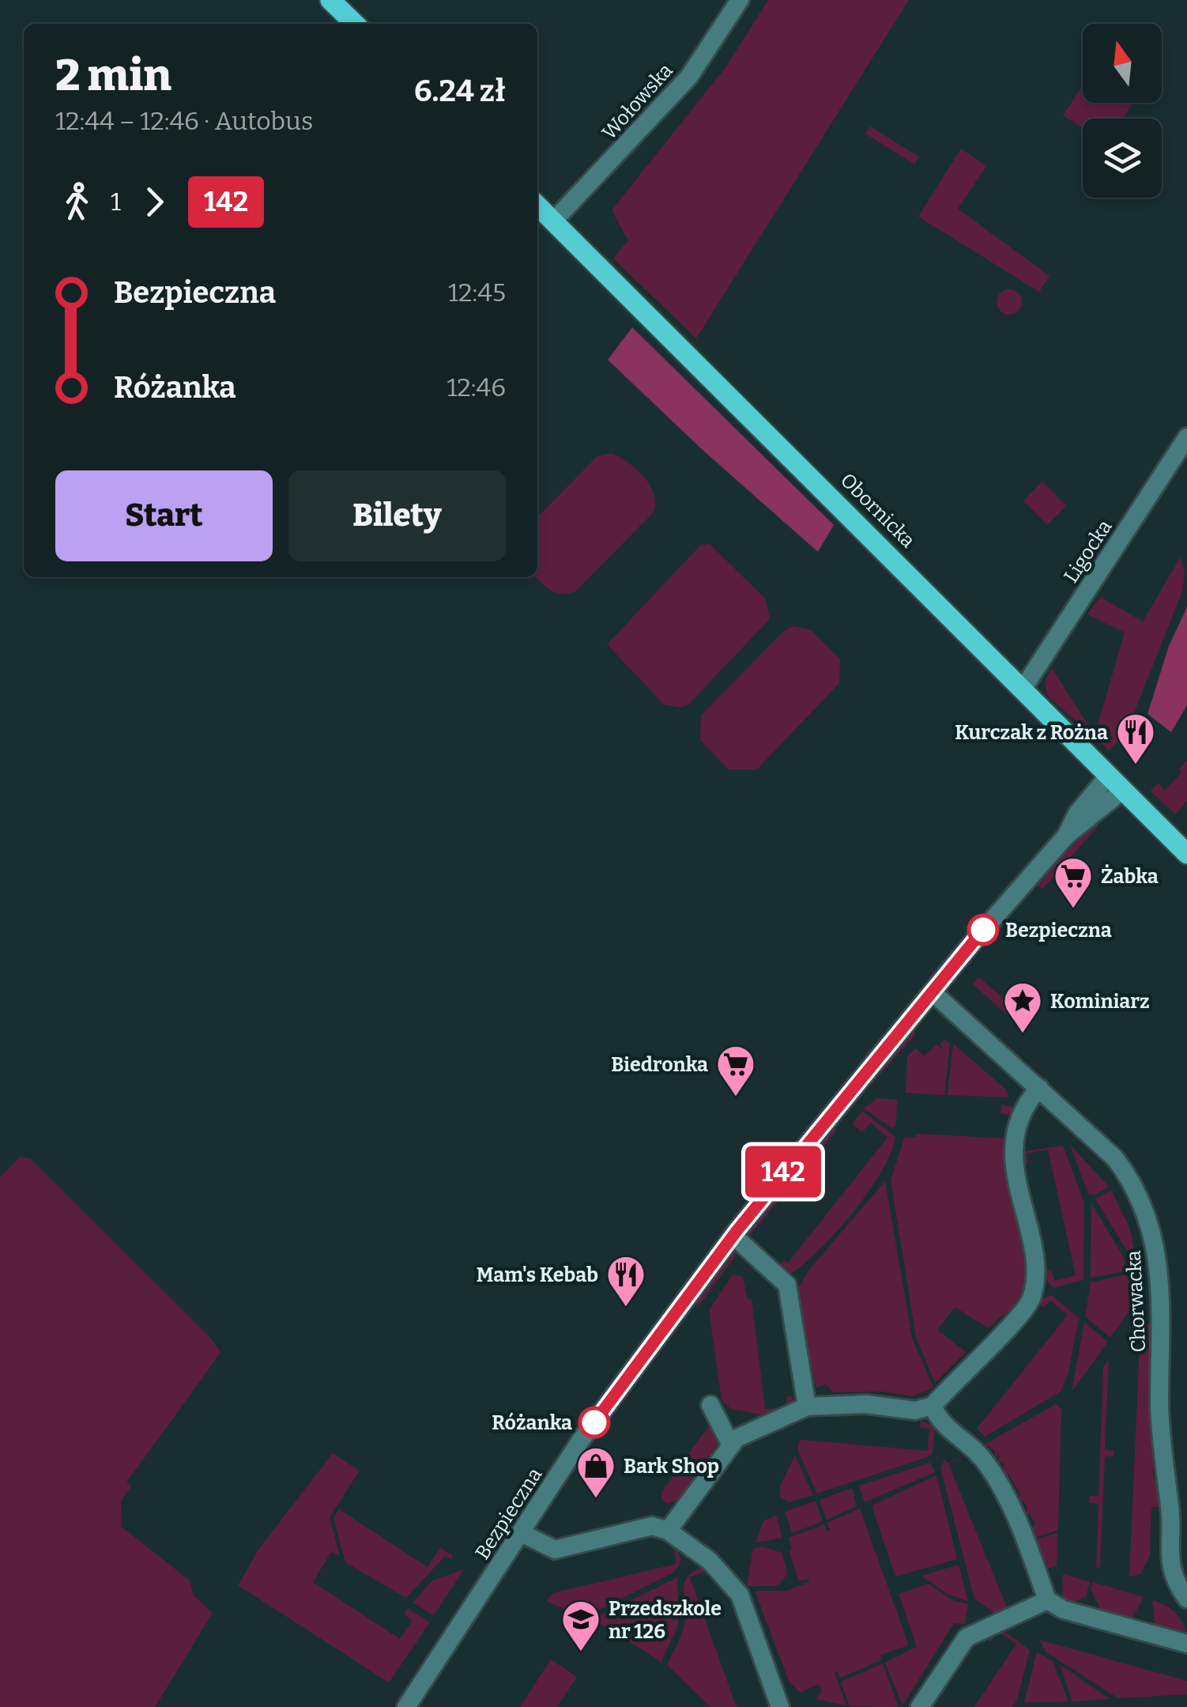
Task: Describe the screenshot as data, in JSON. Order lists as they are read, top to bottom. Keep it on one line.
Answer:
{"streets":{"main road":["Obornicka"],"street":["Wołowska","Ligocka","Chorwacka","Bezpieczna"]},"crossings":[["Wołowska","Obornicka"],["Obornicka","Ligocka"],["Obornicka","Bezpieczna"],["Chorwacka","Bezpieczna"]],"places":{"restaurant":["Kurczak z Rożna","Mam's Kebab"],"supermarket":["Żabka","Biedronka"],"other":["Bezpieczna","Różanka"],"place":["Kominiarz"],"shop":["Bark Shop"],"school or university":["Przedszkole nr 126"]},"lines":["bus line 142"],"north":"top","page":{"on_map":"142","heading":["2 min","12:44 – 12:46 · Autobus","6.24 zł"],"legs":["1","142"],"list":[{"name":"Bezpieczna","value":"12:45"},{"name":"Różanka","value":"12:46"}],"buttons":["Start","Bilety"]}}
